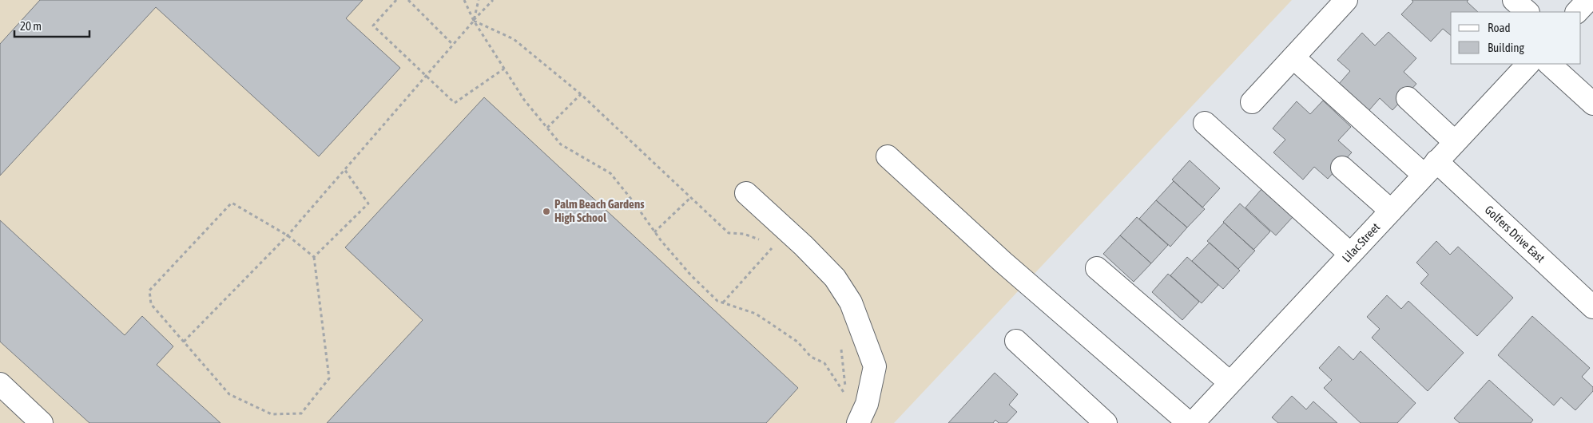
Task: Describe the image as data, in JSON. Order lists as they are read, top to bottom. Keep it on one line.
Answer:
{"streets":{"street":["Golfers Drive East","Lilac Street"]},"crossings":[["Golfers Drive East","Lilac Street"]],"places":["Palm Beach Gardens High School"],"legend":["Road","Building"],"scale_bar":"20 m"}
